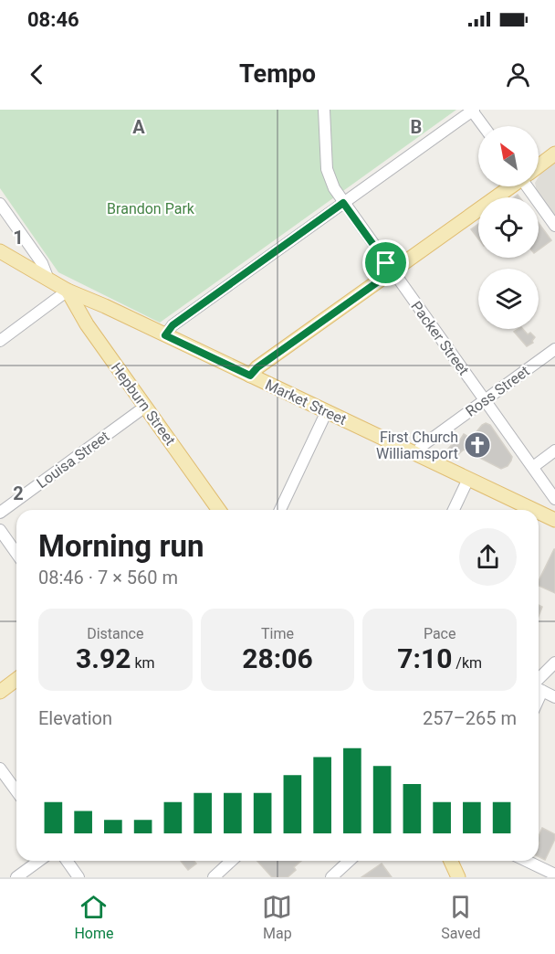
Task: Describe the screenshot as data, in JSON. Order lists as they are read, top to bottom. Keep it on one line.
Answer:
{"streets":{"main road":["Market Street","Hepburn Street"],"street":["Packer Street","Ross Street","Louisa Street"]},"crossings":[["Packer Street","Ross Street"],["Ross Street","Market Street"],["Market Street","Hepburn Street"],["Hepburn Street","Louisa Street"]],"parks":["Brandon Park"],"places":{"church":["First Church Williamsport"]},"north":"top left","page":{"status":"08:46","header":"Tempo","heading":["Morning run","08:46 · 7 × 560 m"],"stats":[["Distance","3.92 km"],["Time","28:06"],["Pace","7:10 /km"]],"chart":["Elevation","257–265 m"],"tabs":["Home","Map","Saved"]},"grid":{"columns":["A","B"],"rows":["1","2"]}}
